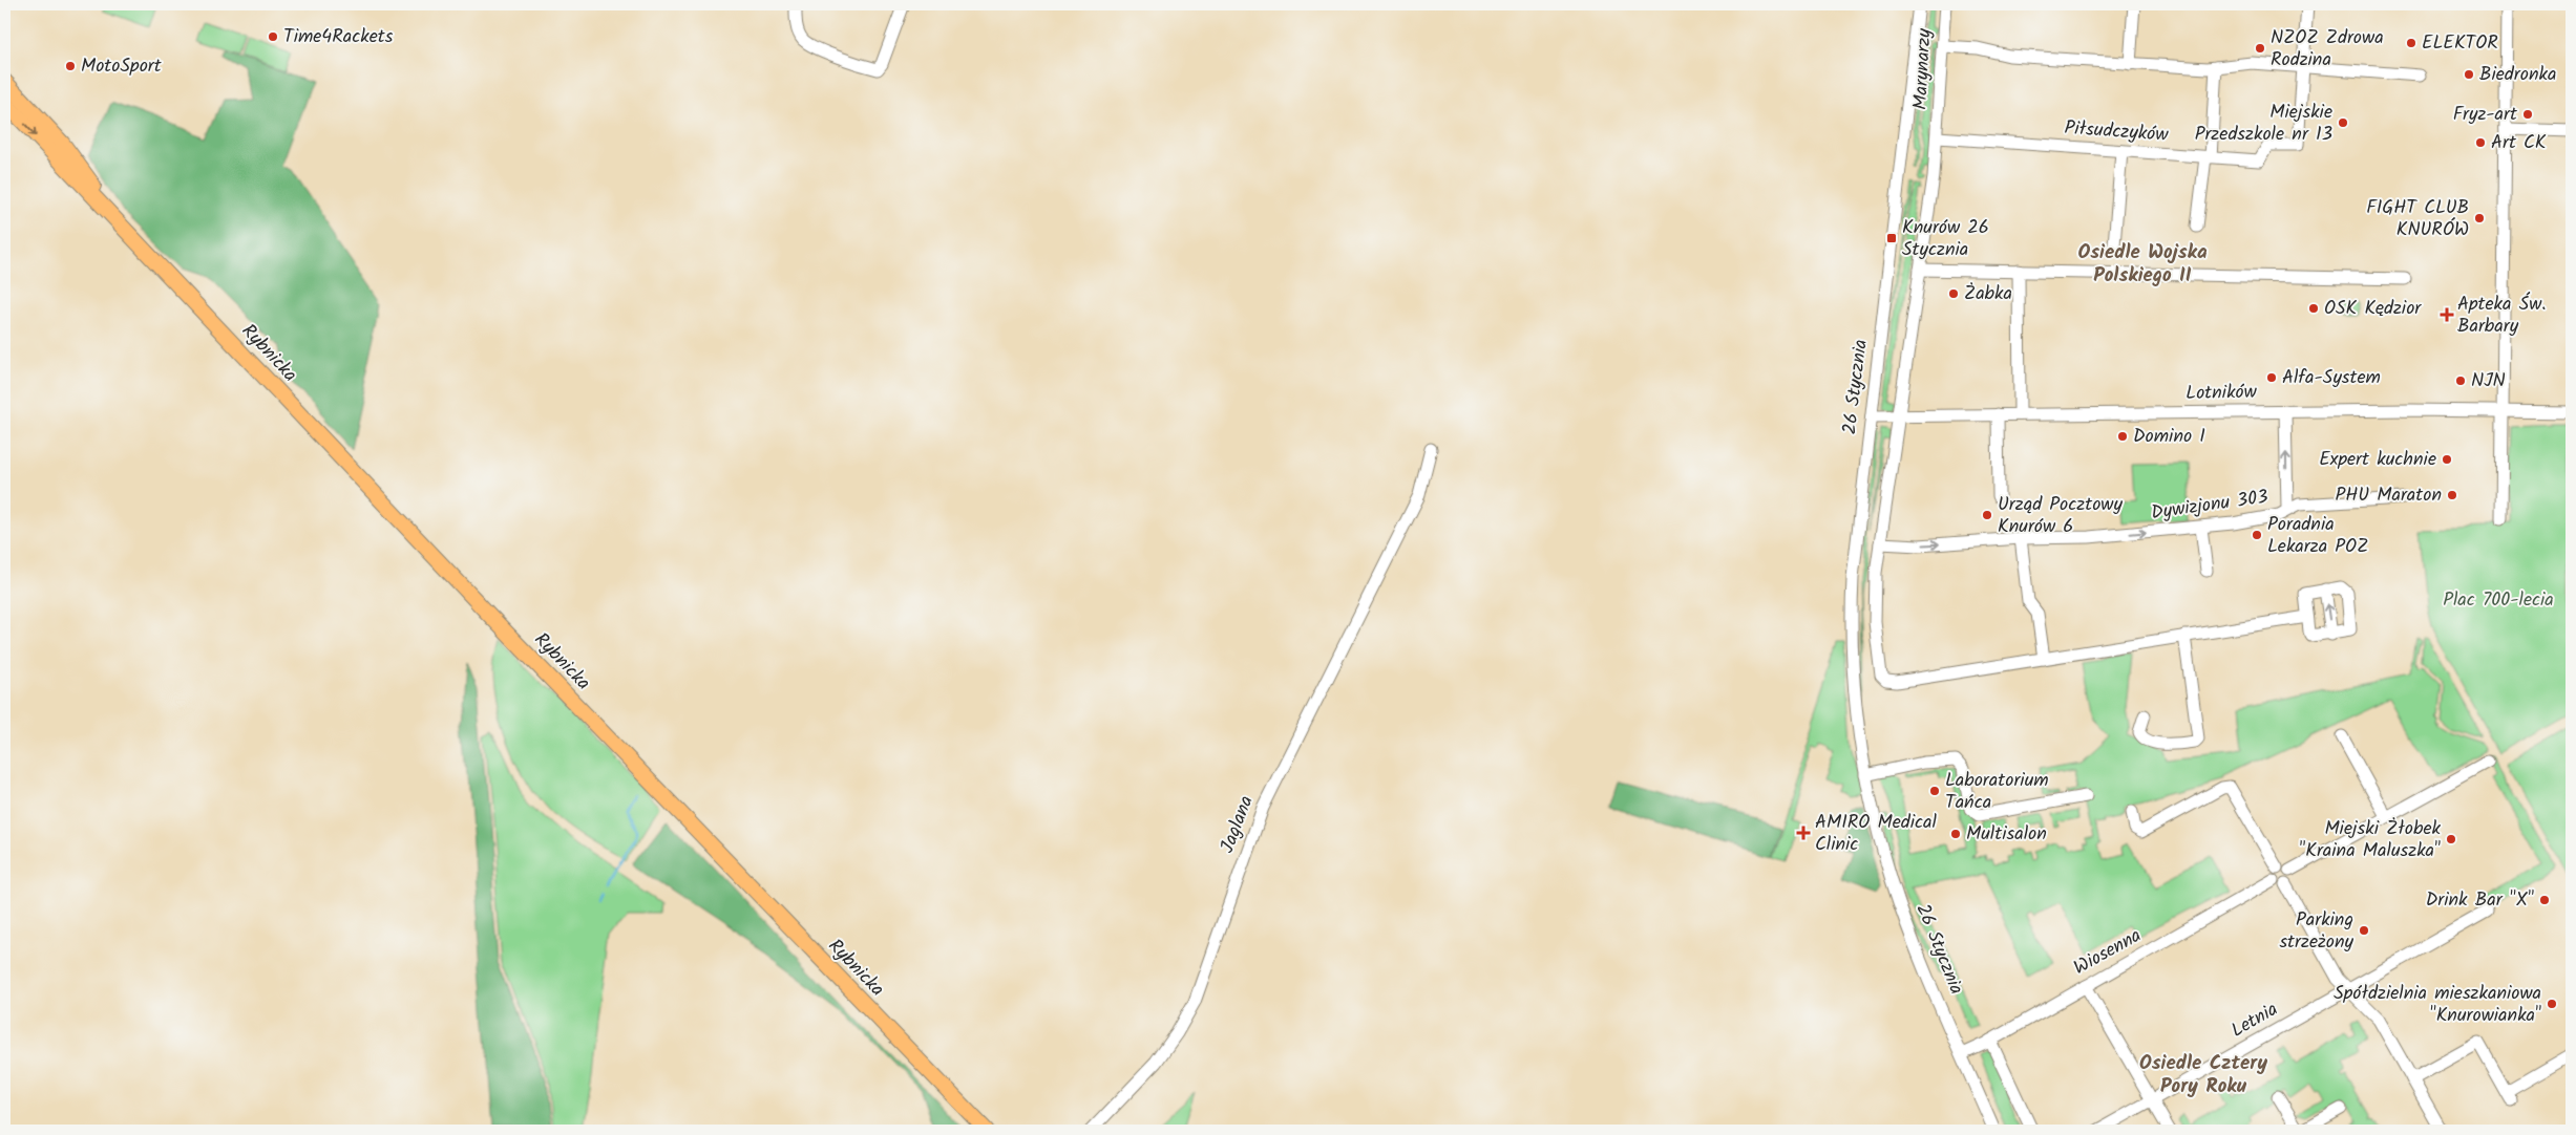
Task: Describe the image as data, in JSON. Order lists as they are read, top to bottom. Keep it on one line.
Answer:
{"streets":{"main road":["Rybnicka"],"street":["Marynarzy","Piłsudczyków","26 Stycznia","Lotników","Dywizjonu 303","Jaglana","Wiosenna","Letnia"]},"crossings":[["Marynarzy","Piłsudczyków"],["Marynarzy","Lotników"],["Marynarzy","Dywizjonu 303"],["26 Stycznia","Lotników"],["26 Stycznia","Wiosenna"]],"one_way":["Dywizjonu 303"],"districts":["Osiedle Wojska Polskiego II","Osiedle Cztery Pory Roku"],"parks":["Plac 700-lecia"],"places":{"other":["Time4Rackets","ELEKTOR","NZOZ Zdrowa Rodzina","MotoSport","Biedronka","Fryz-art","Miejskie Przedszkole nr 13","Art CK","FIGHT CLUB KNURÓW","Żabka","OSK Kędzior","Alfa-System","NJN","Domino I","Expert kuchnie","PHU Maraton","Urząd Pocztowy Knurów 6","Poradnia Lekarza POZ","Laboratorium Tańca","Multisalon","Miejski Żłobek \"Kraina Maluszka\"","Drink Bar \"X\"","Parking strzeżony","Spółdzielnia mieszkaniowa \"Knurowianka\""],"transit":["Knurów 26 Stycznia"],"health":["Apteka Św. Barbary","AMIRO Medical Clinic"]}}
